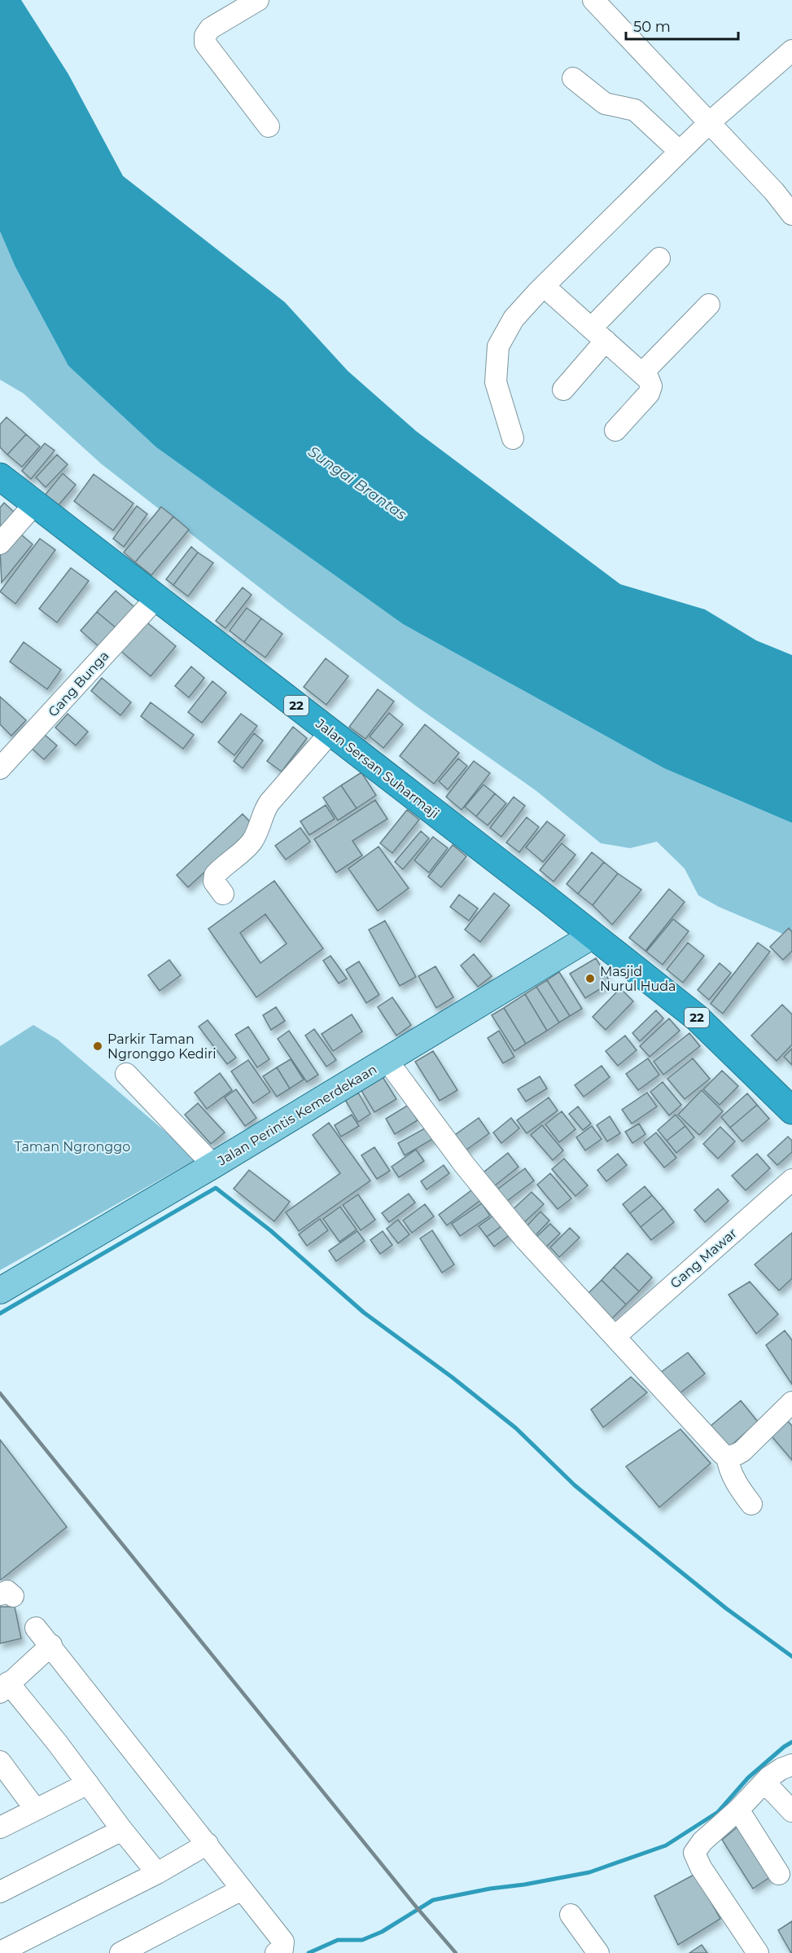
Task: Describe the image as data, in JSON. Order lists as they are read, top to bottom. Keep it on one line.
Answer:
{"streets":{"highway":["22","Jalan Sersan Suharmaji"],"main road":["Jalan Perintis Kemerdekaan"],"street":["Gang Bunga","Gang Mawar"]},"crossings":[["Gang Bunga","Jalan Sersan Suharmaji"],["22","Jalan Sersan Suharmaji"],["22","Jalan Perintis Kemerdekaan"],["Jalan Sersan Suharmaji","Jalan Perintis Kemerdekaan"]],"water":["Sungai Brantas"],"parks":["Taman Ngronggo"],"places":["Masjid Nurul Huda","Parkir Taman Ngronggo Kediri"],"scale_bar":"50 m"}
